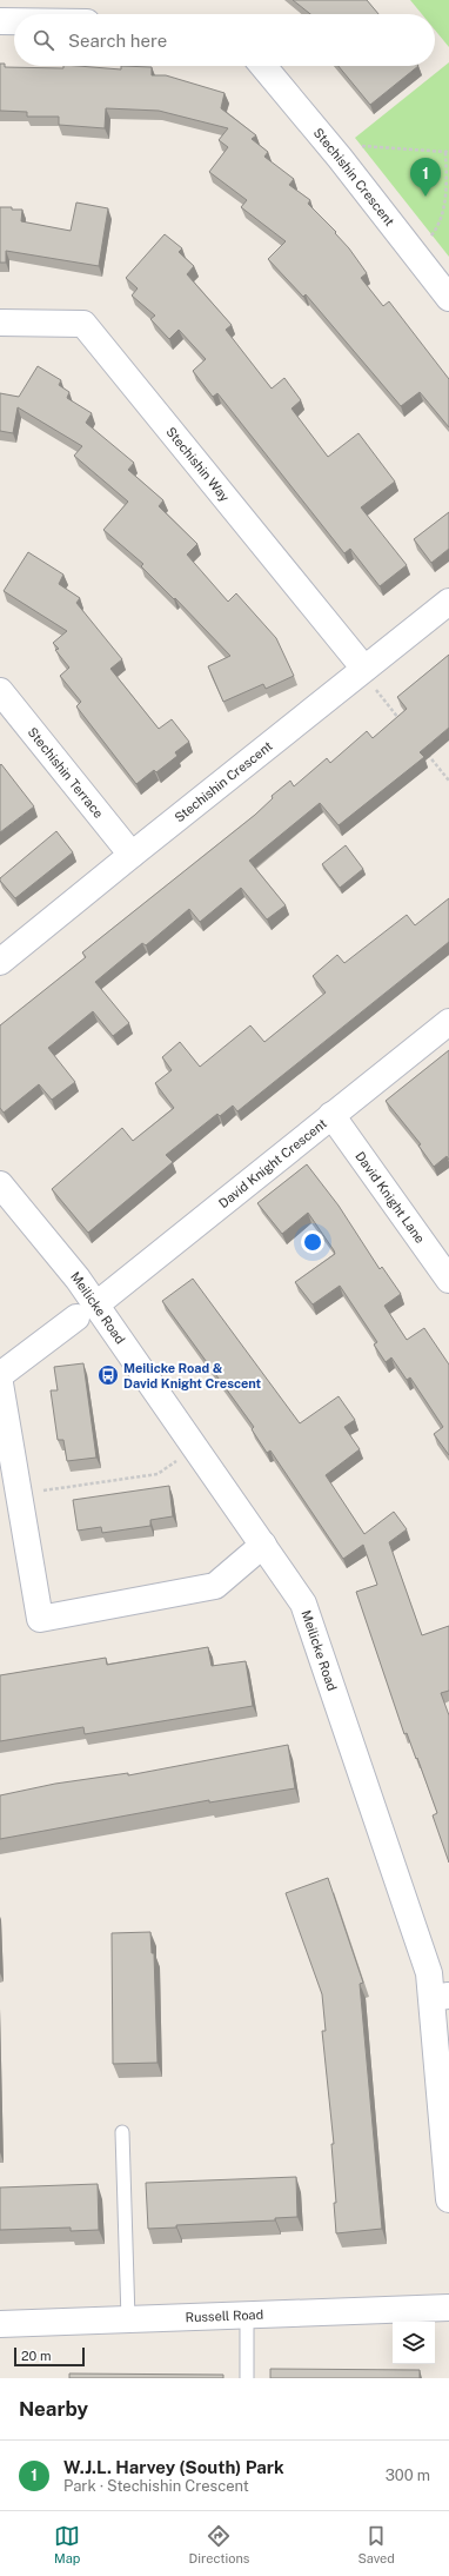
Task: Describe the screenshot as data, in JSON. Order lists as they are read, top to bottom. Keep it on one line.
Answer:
{"streets":{"street":["Stechishin Crescent","Stechishin Way","Stechishin Terrace","David Knight Crescent","David Knight Lane","Meilicke Road","Russell Road"]},"crossings":[["Stechishin Crescent","Stechishin Way"],["Stechishin Crescent","Stechishin Terrace"],["David Knight Crescent","David Knight Lane"],["David Knight Crescent","Meilicke Road"]],"places":{"bus stop":["Meilicke Road & David Knight Crescent"]},"scale_bar":"20 m","page":{"search":"Search here","pins":"1","scale":"20 m","heading":"Nearby","list":[{"mark":"1","name":"W.J.L. Harvey (South) Park","note":"Park · Stechishin Crescent","value":"300 m"}],"nav":["Map","Directions","Saved"]}}
